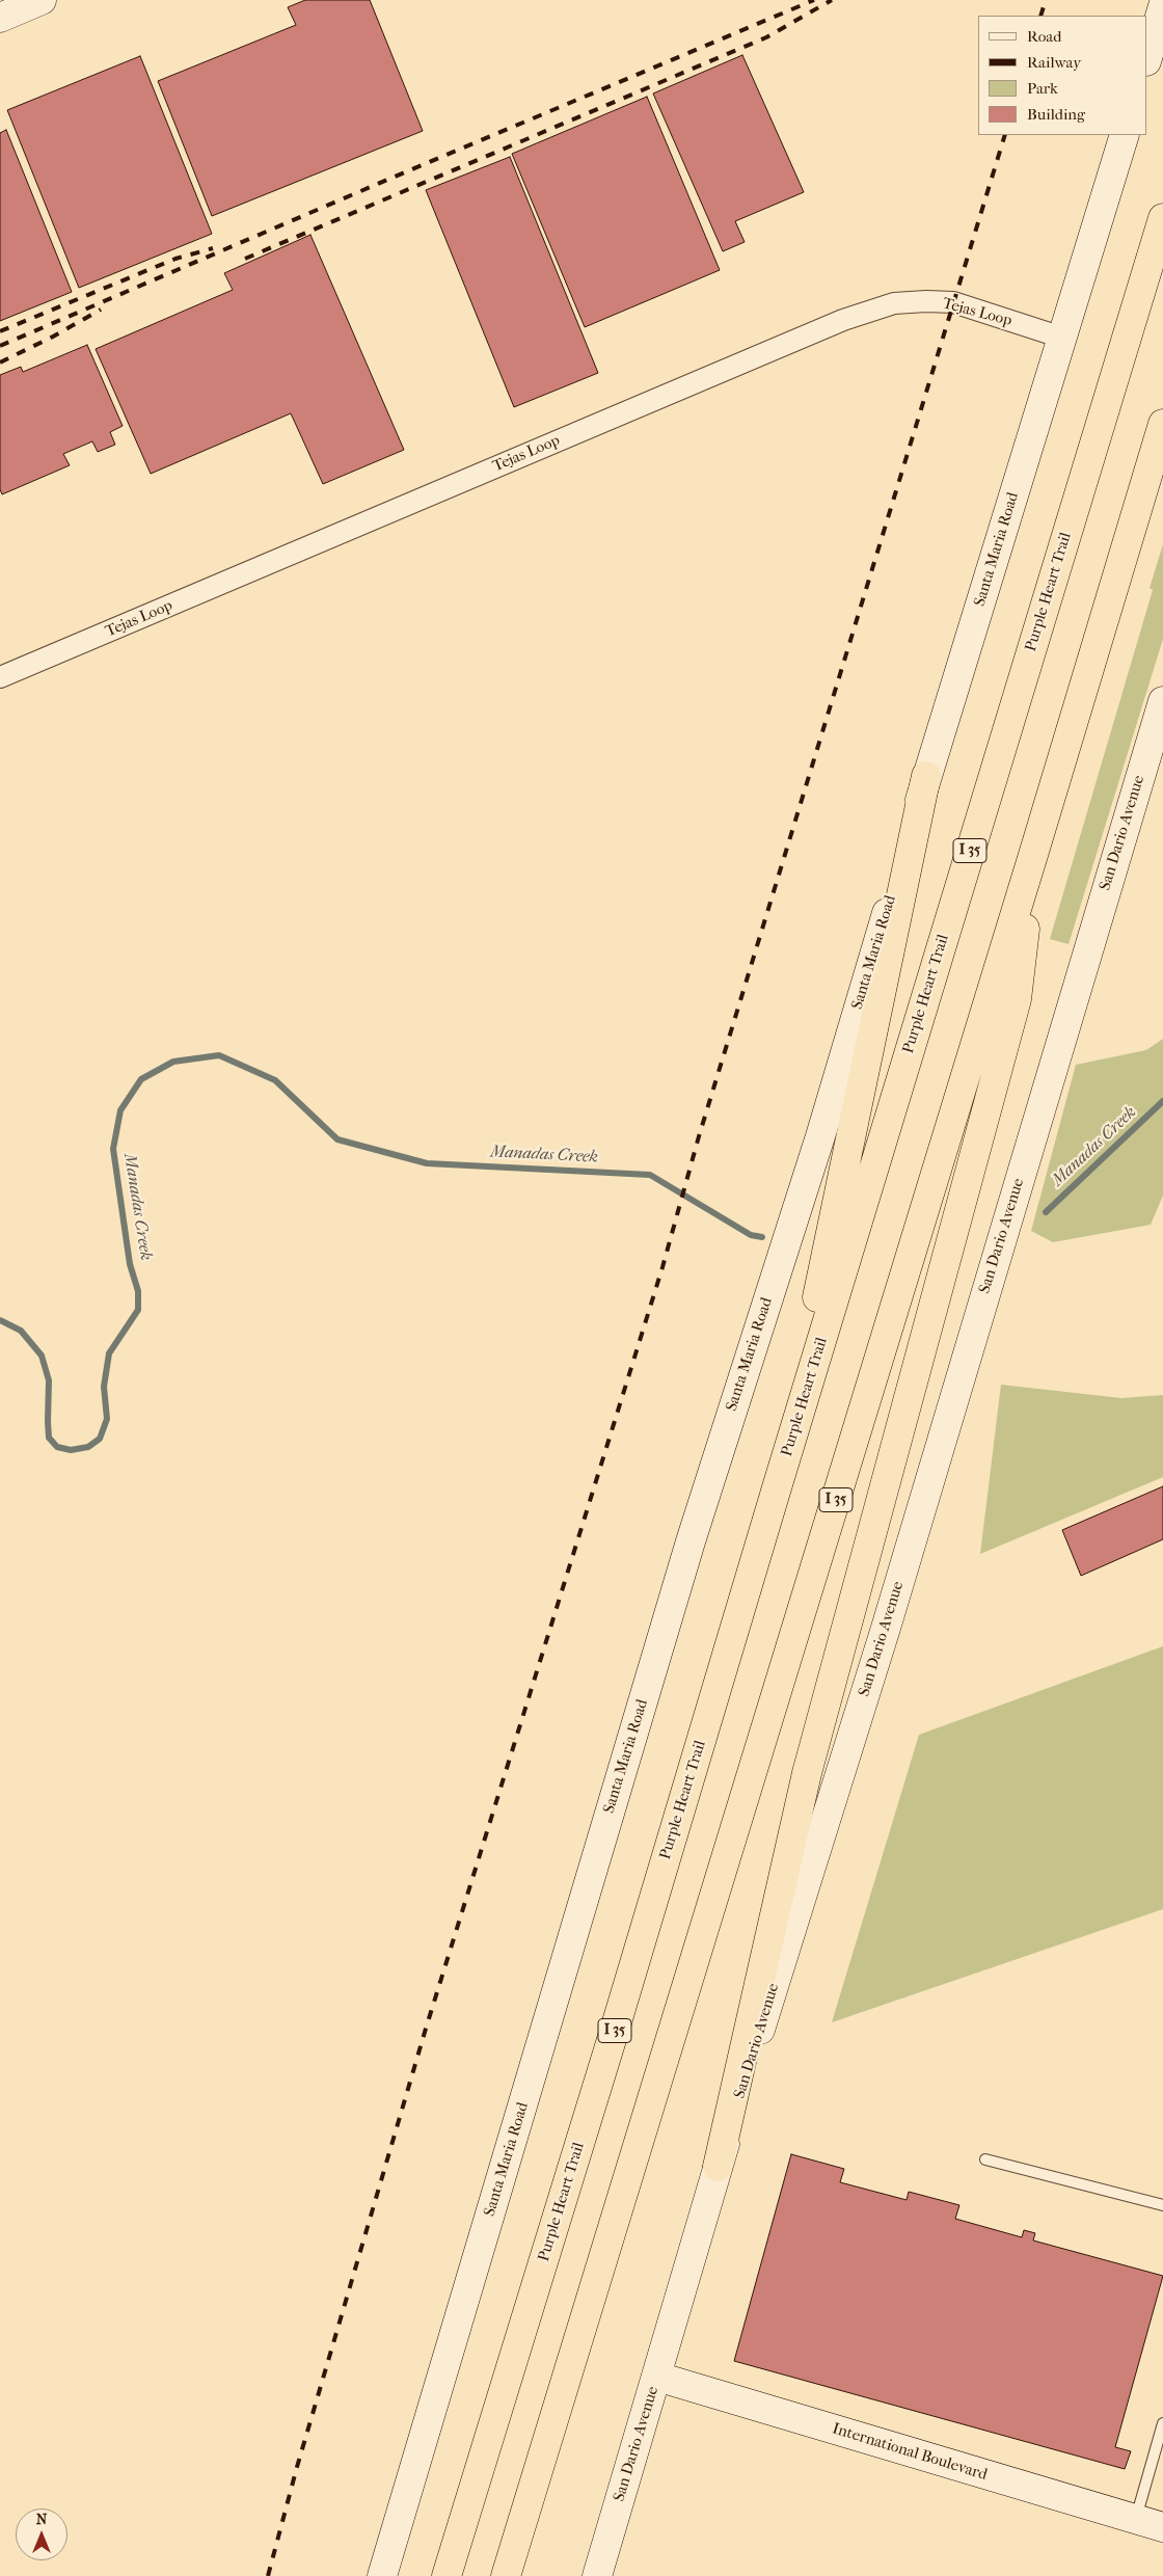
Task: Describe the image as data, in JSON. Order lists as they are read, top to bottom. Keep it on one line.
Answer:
{"streets":{"highway":["Purple Heart Trail","I 35"],"main road":["Santa Maria Road","San Dario Avenue","International Boulevard"],"street":["Tejas Loop"]},"crossings":[["Tejas Loop","Santa Maria Road"],["San Dario Avenue","International Boulevard"]],"water":["Manadas Creek"],"legend":["Road","Railway","Park","Building"],"north":"top"}
